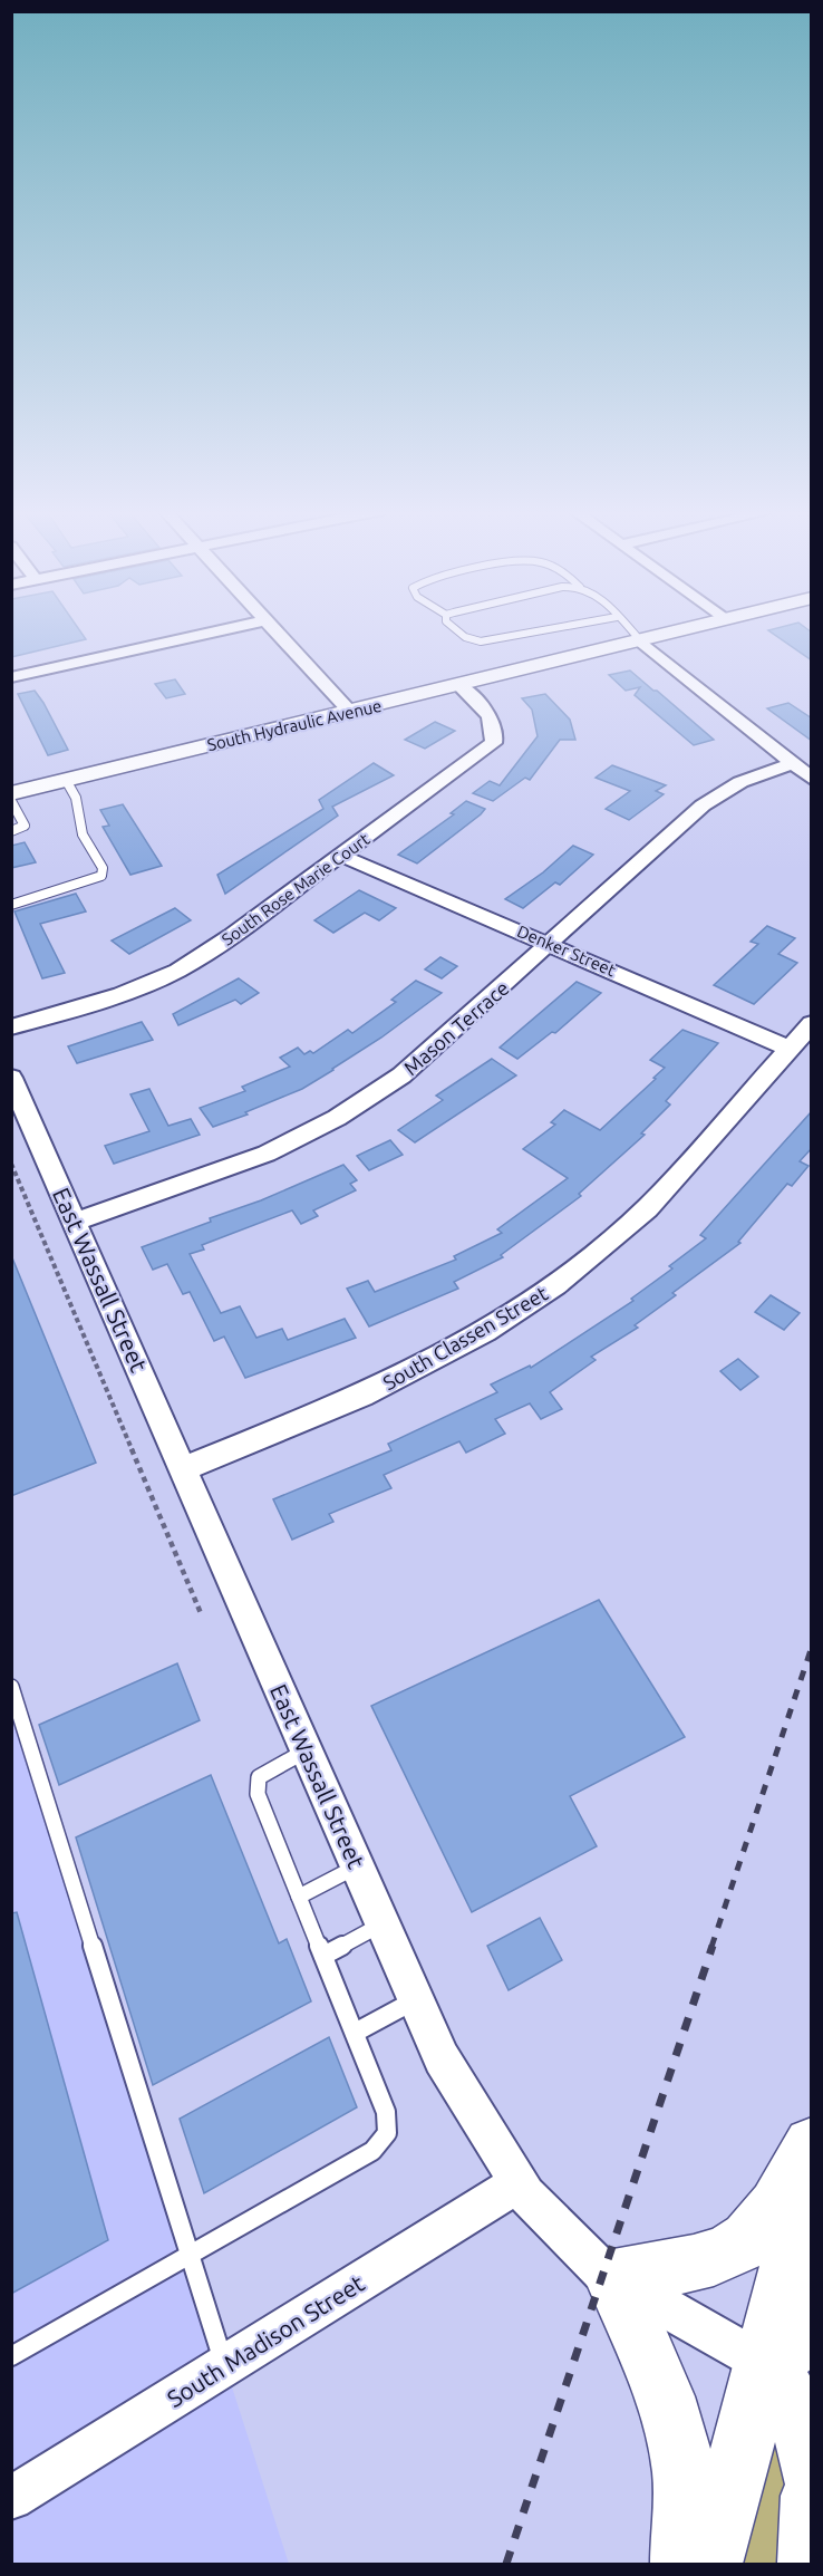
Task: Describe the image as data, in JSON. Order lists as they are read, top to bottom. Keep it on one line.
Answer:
{"streets":{"street":["South Hydraulic Avenue","South Rose Marie Court","Denker Street","Mason Terrace","East Wassall Street","South Classen Street","South Madison Street"]},"crossings":[["South Hydraulic Avenue","South Rose Marie Court"],["South Rose Marie Court","Denker Street"],["Denker Street","Mason Terrace"],["Denker Street","South Classen Street"],["Mason Terrace","East Wassall Street"],["East Wassall Street","South Classen Street"],["East Wassall Street","South Madison Street"]]}
